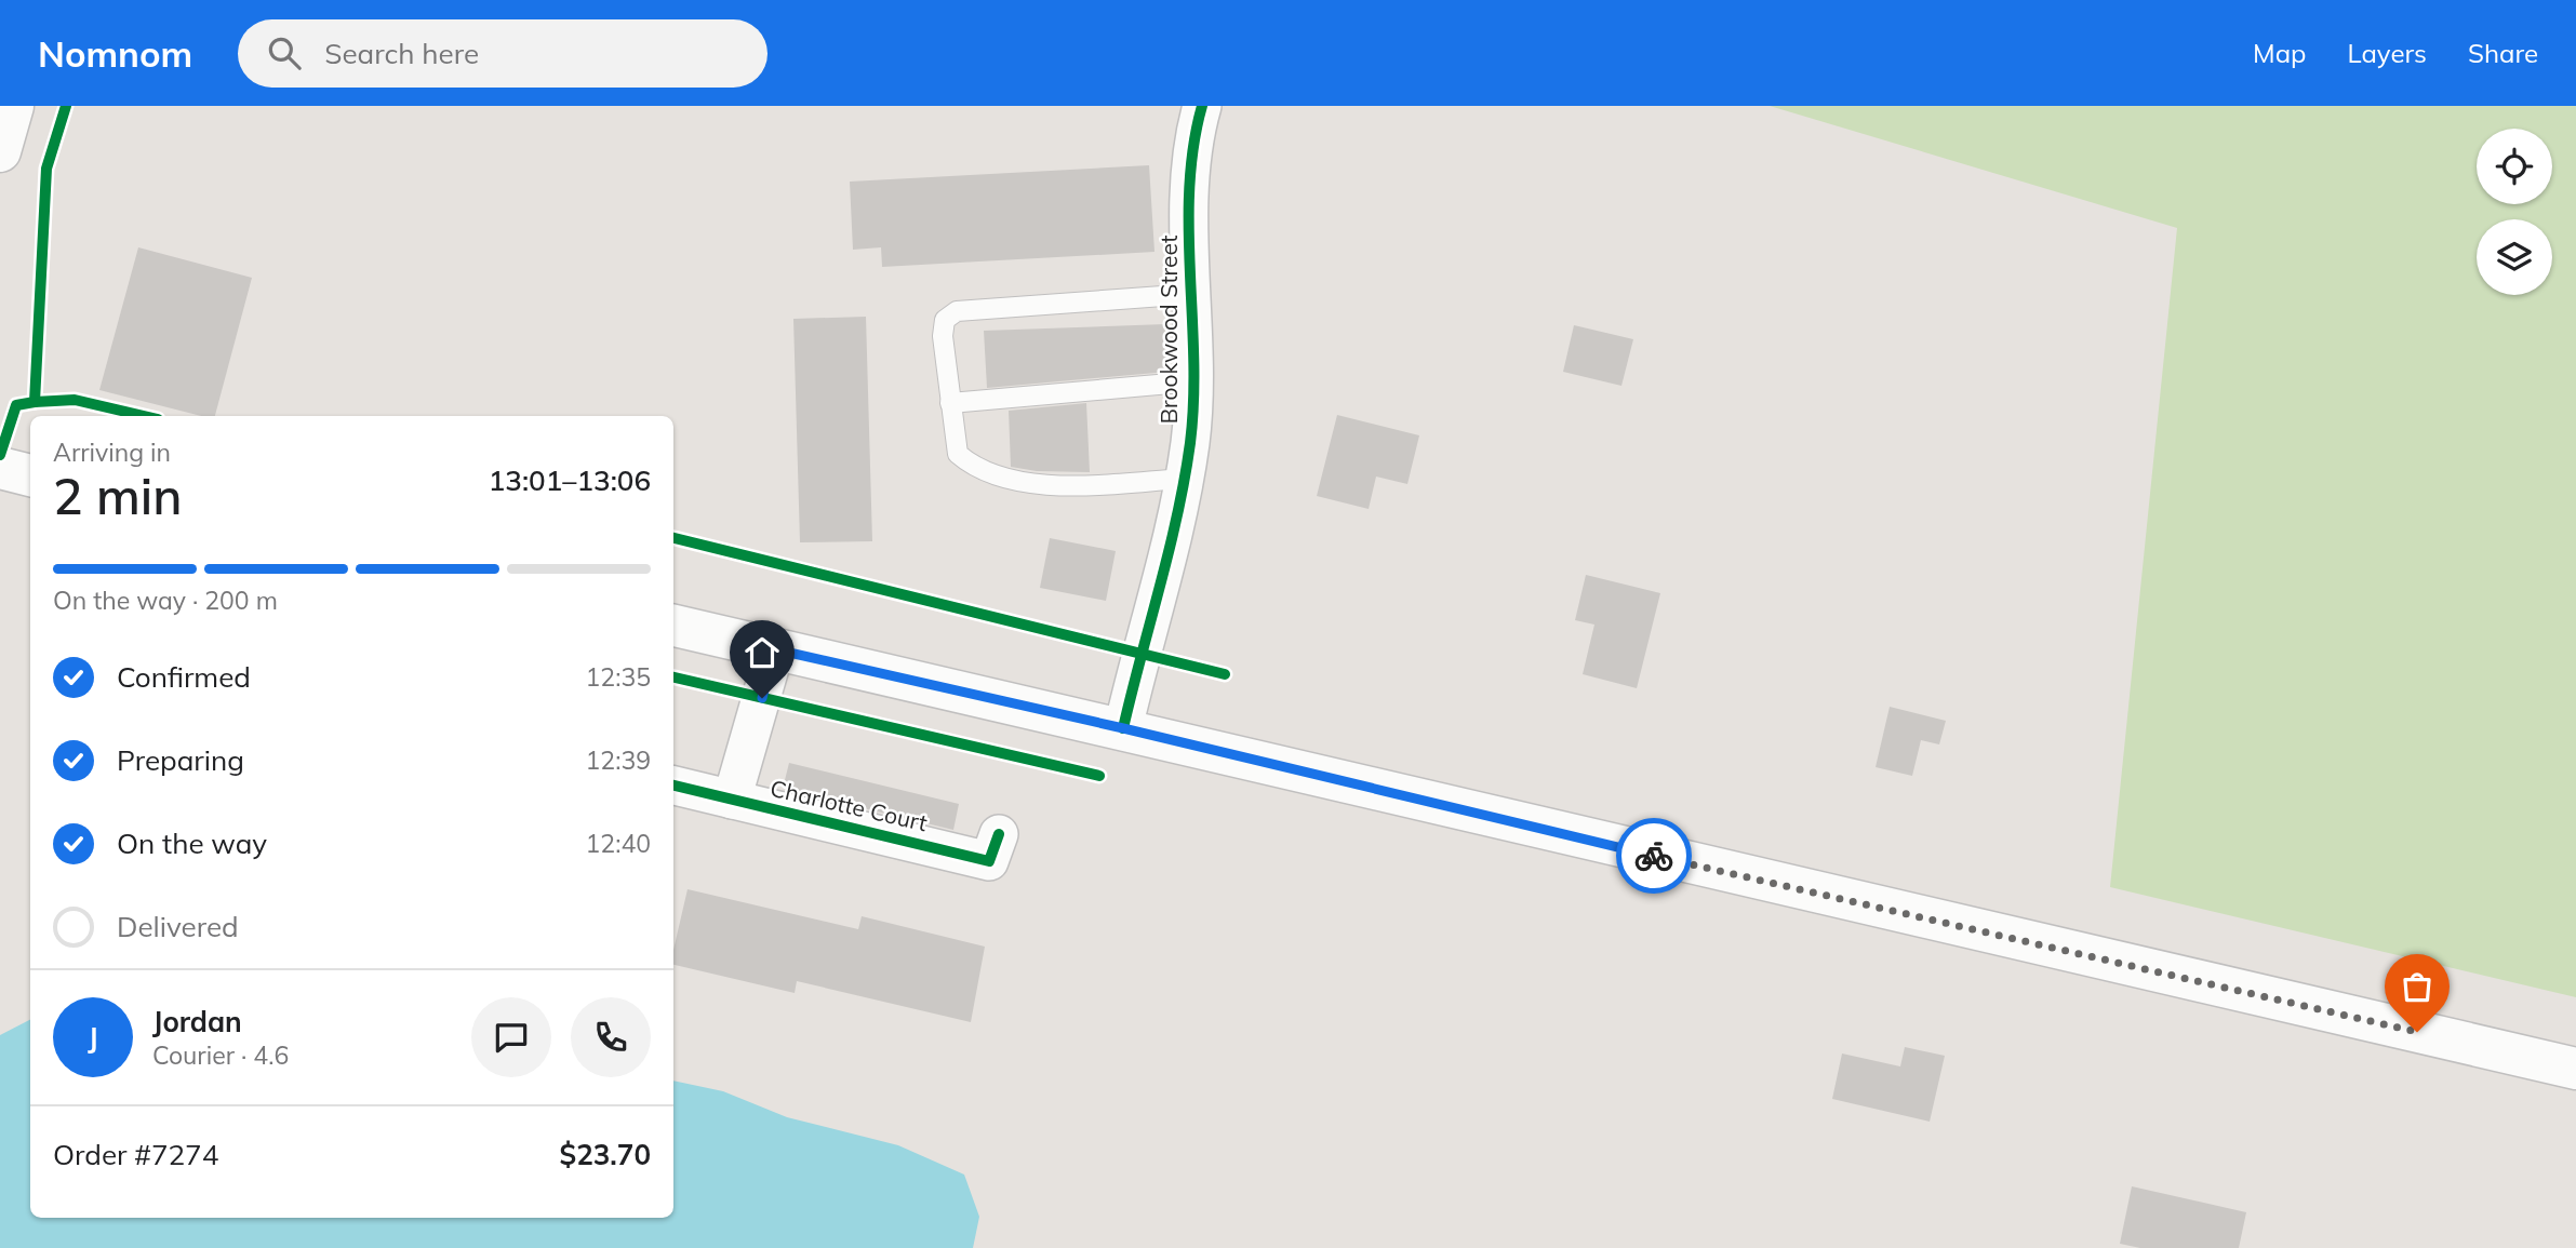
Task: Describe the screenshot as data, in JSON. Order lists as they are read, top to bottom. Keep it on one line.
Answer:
{"streets":{"street":["Brookwood Street","Charlotte Court"]},"page":{"header":"Nomnom","search":"Search here","nav":["Map","Layers","Share"],"heading":["2 min","Arriving in","13:01–13:06"],"panel":["Jordan","Courier · 4.6","Order #7274","$23.70"],"bar":"On the way · 200 m","list":[["Confirmed","12:35"],["Preparing","12:39"],["On the way","12:40"],"Delivered"],"round":"J"}}
